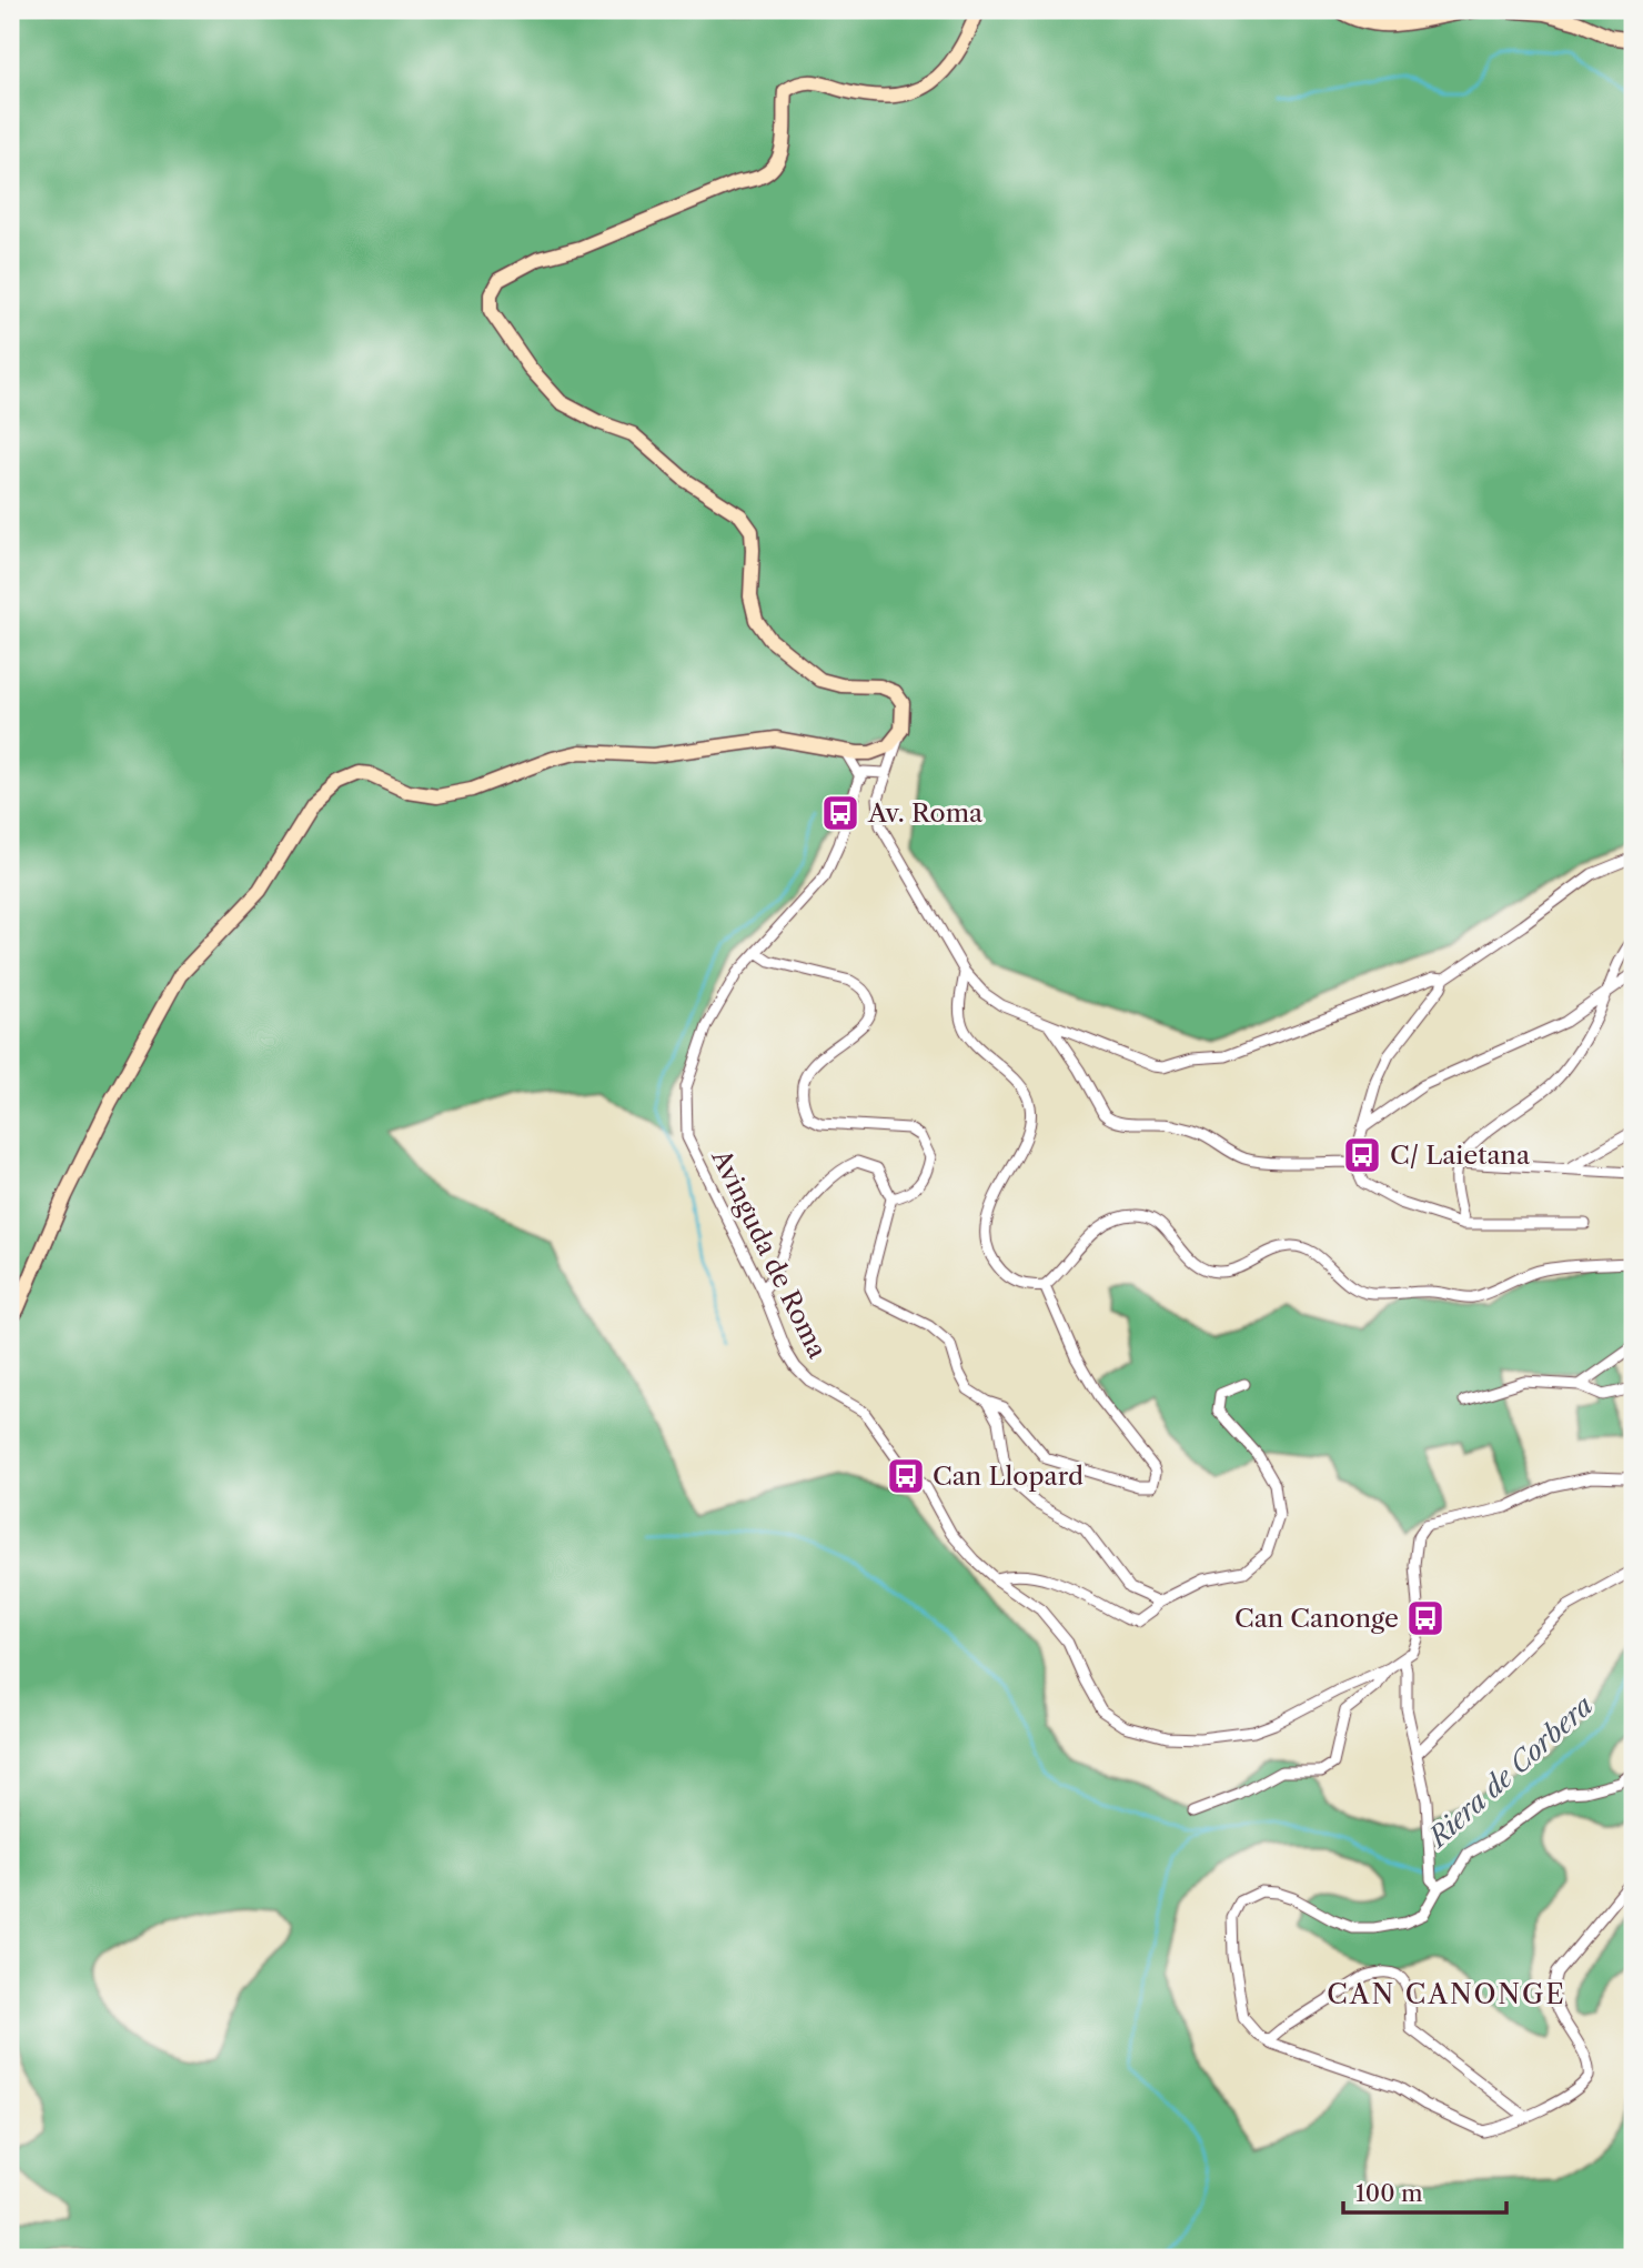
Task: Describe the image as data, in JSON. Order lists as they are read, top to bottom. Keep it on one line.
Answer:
{"streets":{"street":["Avinguda de Roma"]},"districts":["CAN CANONGE"],"water":["Riera de Corbera"],"places":{"bus stop":["Av. Roma","C/ Laietana","Can Llopard","Can Canonge"]},"scale_bar":"100 m"}
